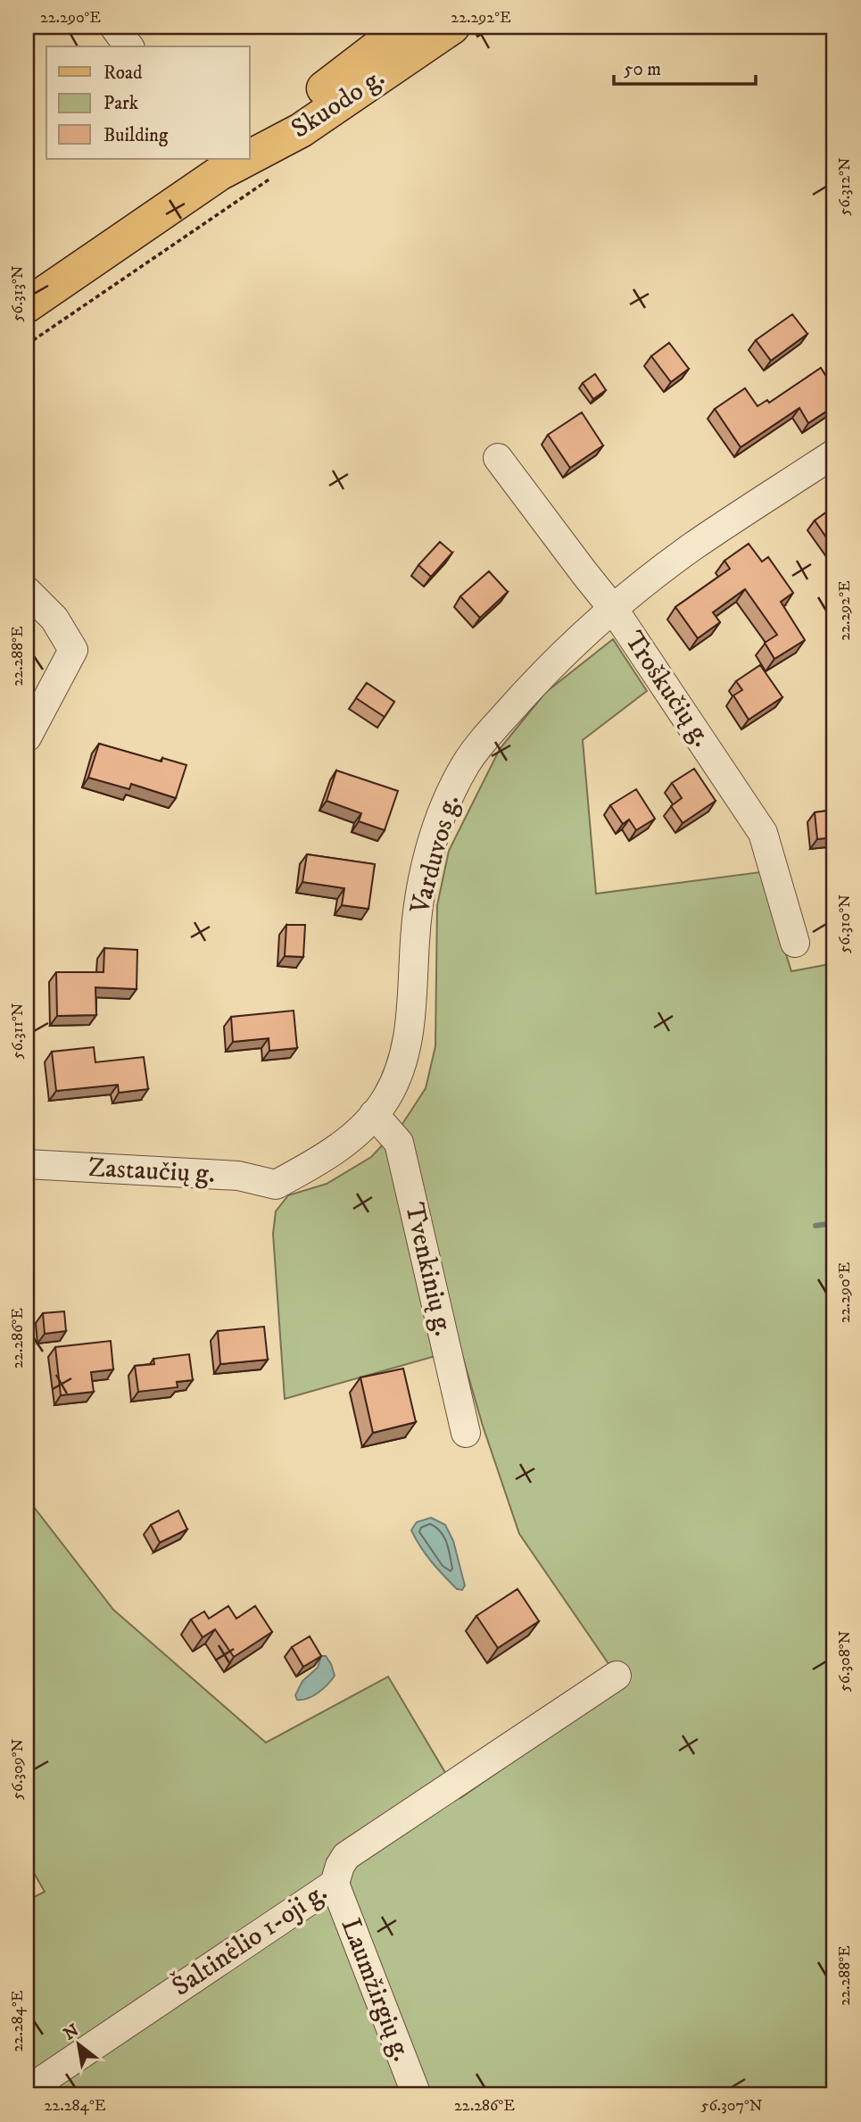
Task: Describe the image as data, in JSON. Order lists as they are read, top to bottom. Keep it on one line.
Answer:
{"streets":{"main road":["Skuodo g."],"street":["Troškučių g.","Varduvos g.","Zastaučių g.","Tvenkinių g.","Šaltinėlio 1-oji g.","Laumžirgių g."]},"crossings":[["Troškučių g.","Varduvos g."],["Varduvos g.","Zastaučių g."],["Varduvos g.","Tvenkinių g."],["Šaltinėlio 1-oji g.","Laumžirgių g."]],"legend":["Road","Park","Building"],"scale_bar":"50 m","north":"top left","coordinates":["22.290°E","22.292°E","56.312°N","56.313°N","22.288°E","56.310°N","56.311°N","22.286°E","56.308°N","56.309°N","22.284°E","56.307°N"]}
